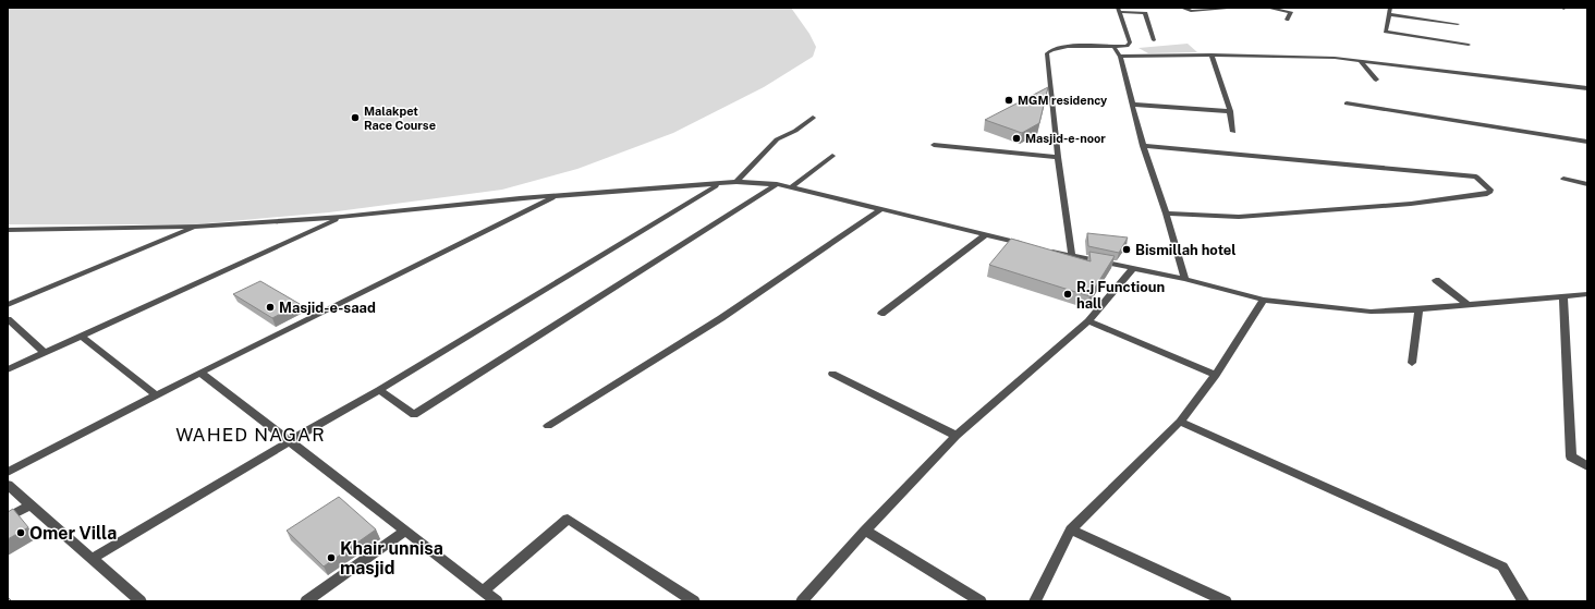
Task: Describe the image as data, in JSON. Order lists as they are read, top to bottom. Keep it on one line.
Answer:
{"districts":["WAHED NAGAR"],"places":["MGM residency","Malakpet Race Course","Masjid-e-noor","Bismillah hotel","R.j Functioun hall","Masjid-e-saad","Omer Villa","Khair unnisa masjid"]}
